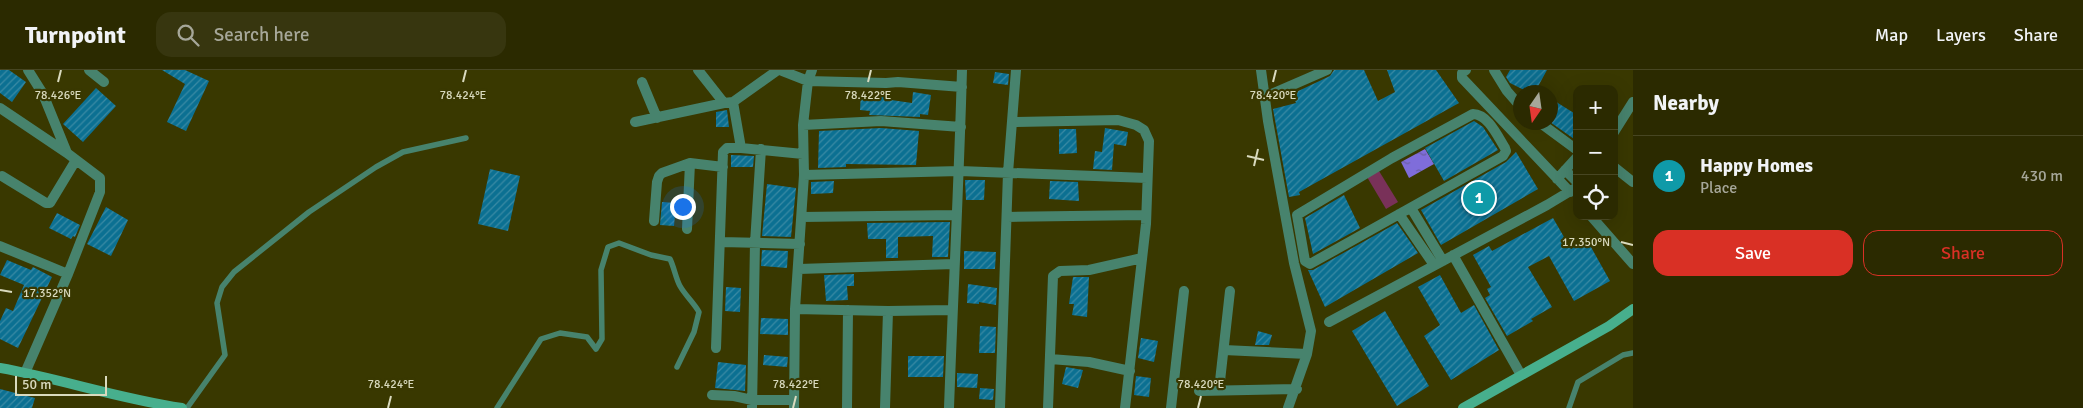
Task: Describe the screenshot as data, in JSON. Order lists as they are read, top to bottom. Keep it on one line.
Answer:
{"scale_bar":"50 m","north":"bottom","page":{"header":"Turnpoint","search":"Search here","nav":["Map","Layers","Share"],"heading":"Nearby","map_buttons":["+","−"],"list":[{"mark":"1","name":"Happy Homes","note":"Place","value":"430 m"}],"pins":"1","buttons":["Save","Share"],"scale":"50 m"},"coordinates":["78.426°E","78.424°E","78.422°E","78.420°E","17.350°N","17.352°N"]}
